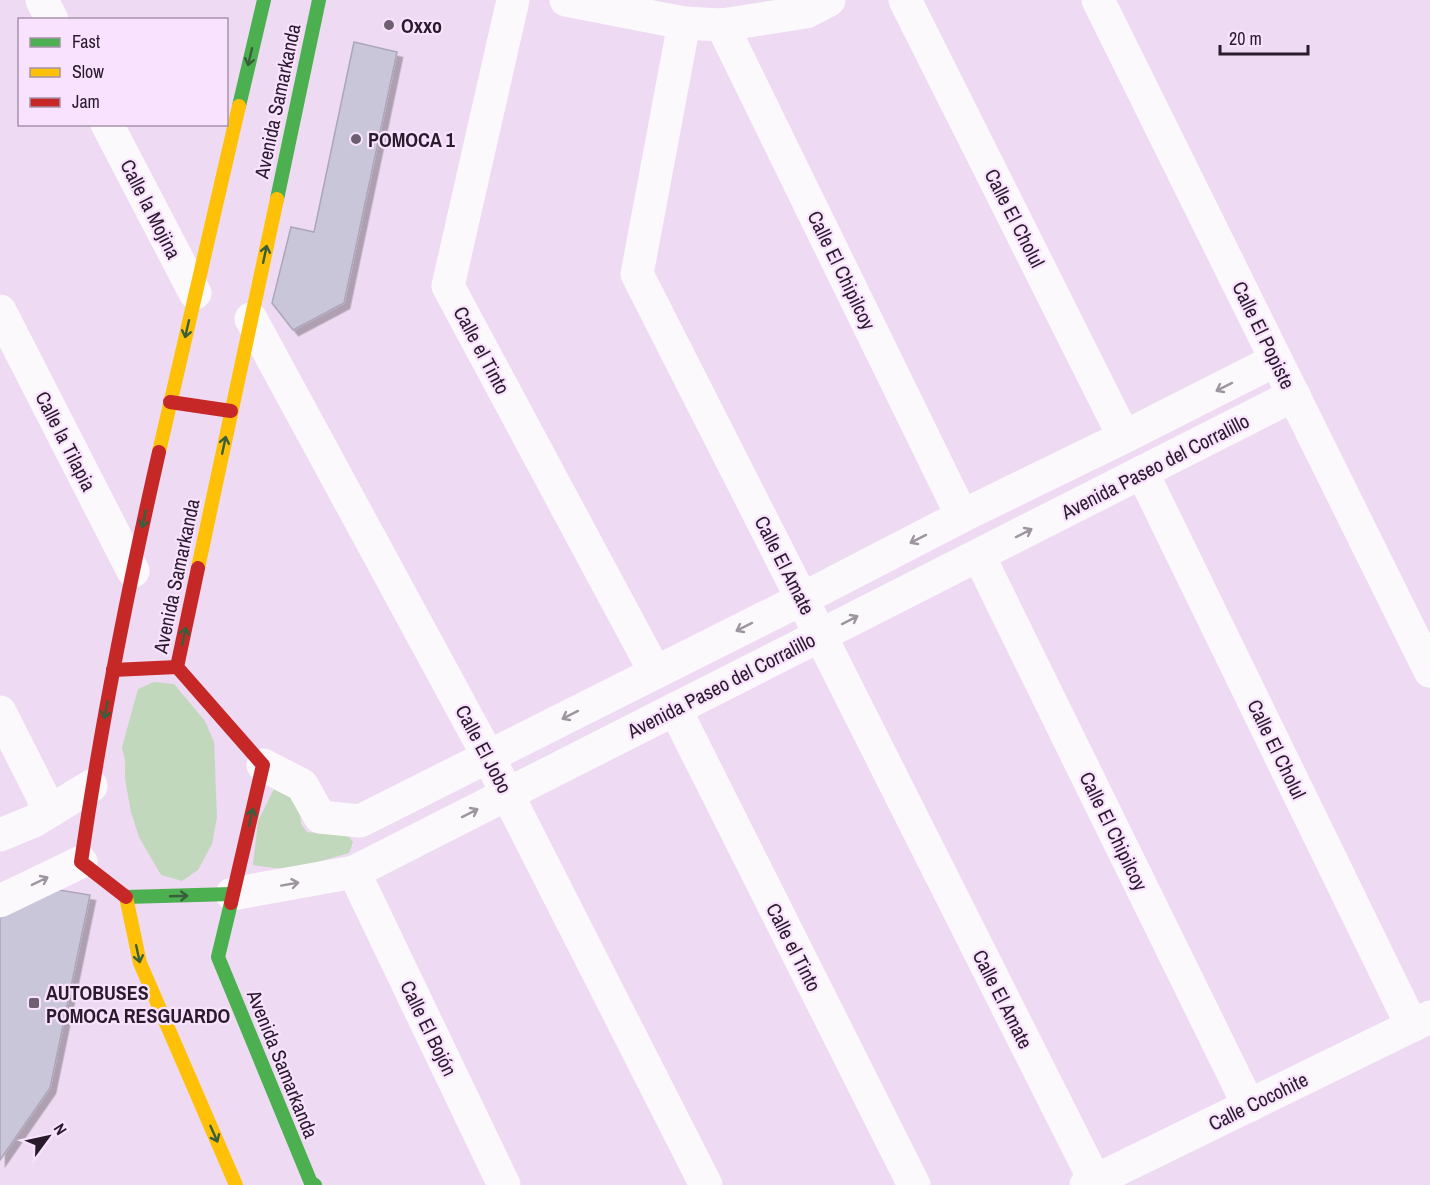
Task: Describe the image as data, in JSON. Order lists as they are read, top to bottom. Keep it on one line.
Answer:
{"streets":{"street":["Avenida Samarkanda","Calle la Mojina","Calle El Cholul","Calle El Chipilcoy","Calle El Popiste","Calle el Tinto","Calle la Tilapia","Avenida Paseo del Corralillo","Calle El Amate","Calle El Jobo","Calle El Bojón","Calle Cocohite"]},"crossings":[["Avenida Samarkanda","Calle la Mojina"],["Avenida Samarkanda","Calle la Tilapia"],["Avenida Samarkanda","Avenida Paseo del Corralillo"],["Avenida Samarkanda","Calle El Jobo"],["Calle El Cholul","Avenida Paseo del Corralillo"],["Calle El Cholul","Calle Cocohite"],["Calle El Chipilcoy","Avenida Paseo del Corralillo"],["Calle El Chipilcoy","Calle Cocohite"],["Calle El Popiste","Avenida Paseo del Corralillo"],["Calle el Tinto","Avenida Paseo del Corralillo"],["Avenida Paseo del Corralillo","Calle El Amate"],["Avenida Paseo del Corralillo","Calle El Jobo"],["Avenida Paseo del Corralillo","Calle El Bojón"],["Calle El Amate","Calle Cocohite"]],"places":{"other":["Oxxo","POMOCA 1"],"transit":["AUTOBUSES POMOCA RESGUARDO"]},"legend":["Fast","Slow","Jam"],"scale_bar":"20 m","north":"top right"}
